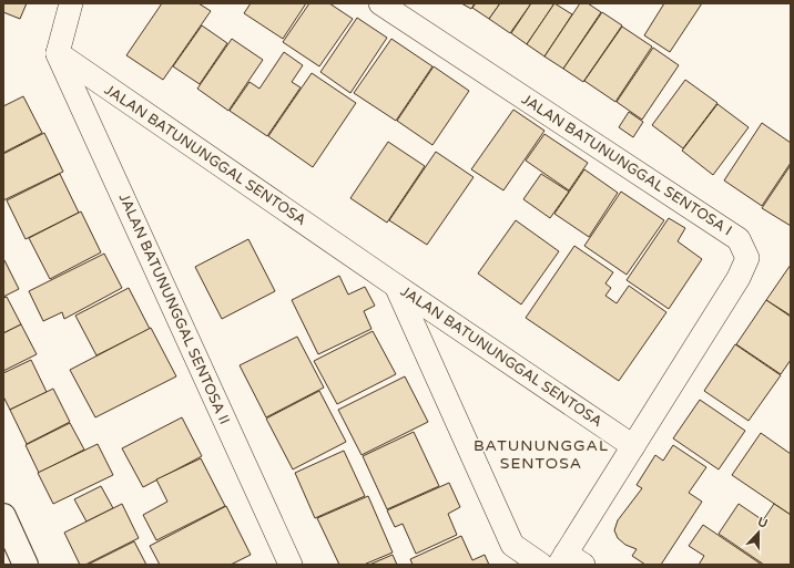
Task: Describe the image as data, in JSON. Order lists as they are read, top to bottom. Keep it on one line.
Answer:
{"streets":{"street":["JALAN BATUNUNGGAL SENTOSA","JALAN BATUNUNGGAL SENTOSA I","JALAN BATUNUNGGAL SENTOSA II"]},"crossings":[["JALAN BATUNUNGGAL SENTOSA","JALAN BATUNUNGGAL SENTOSA I"],["JALAN BATUNUNGGAL SENTOSA","JALAN BATUNUNGGAL SENTOSA II"]],"districts":["BATUNUNGGAL SENTOSA"],"north":"top"}
